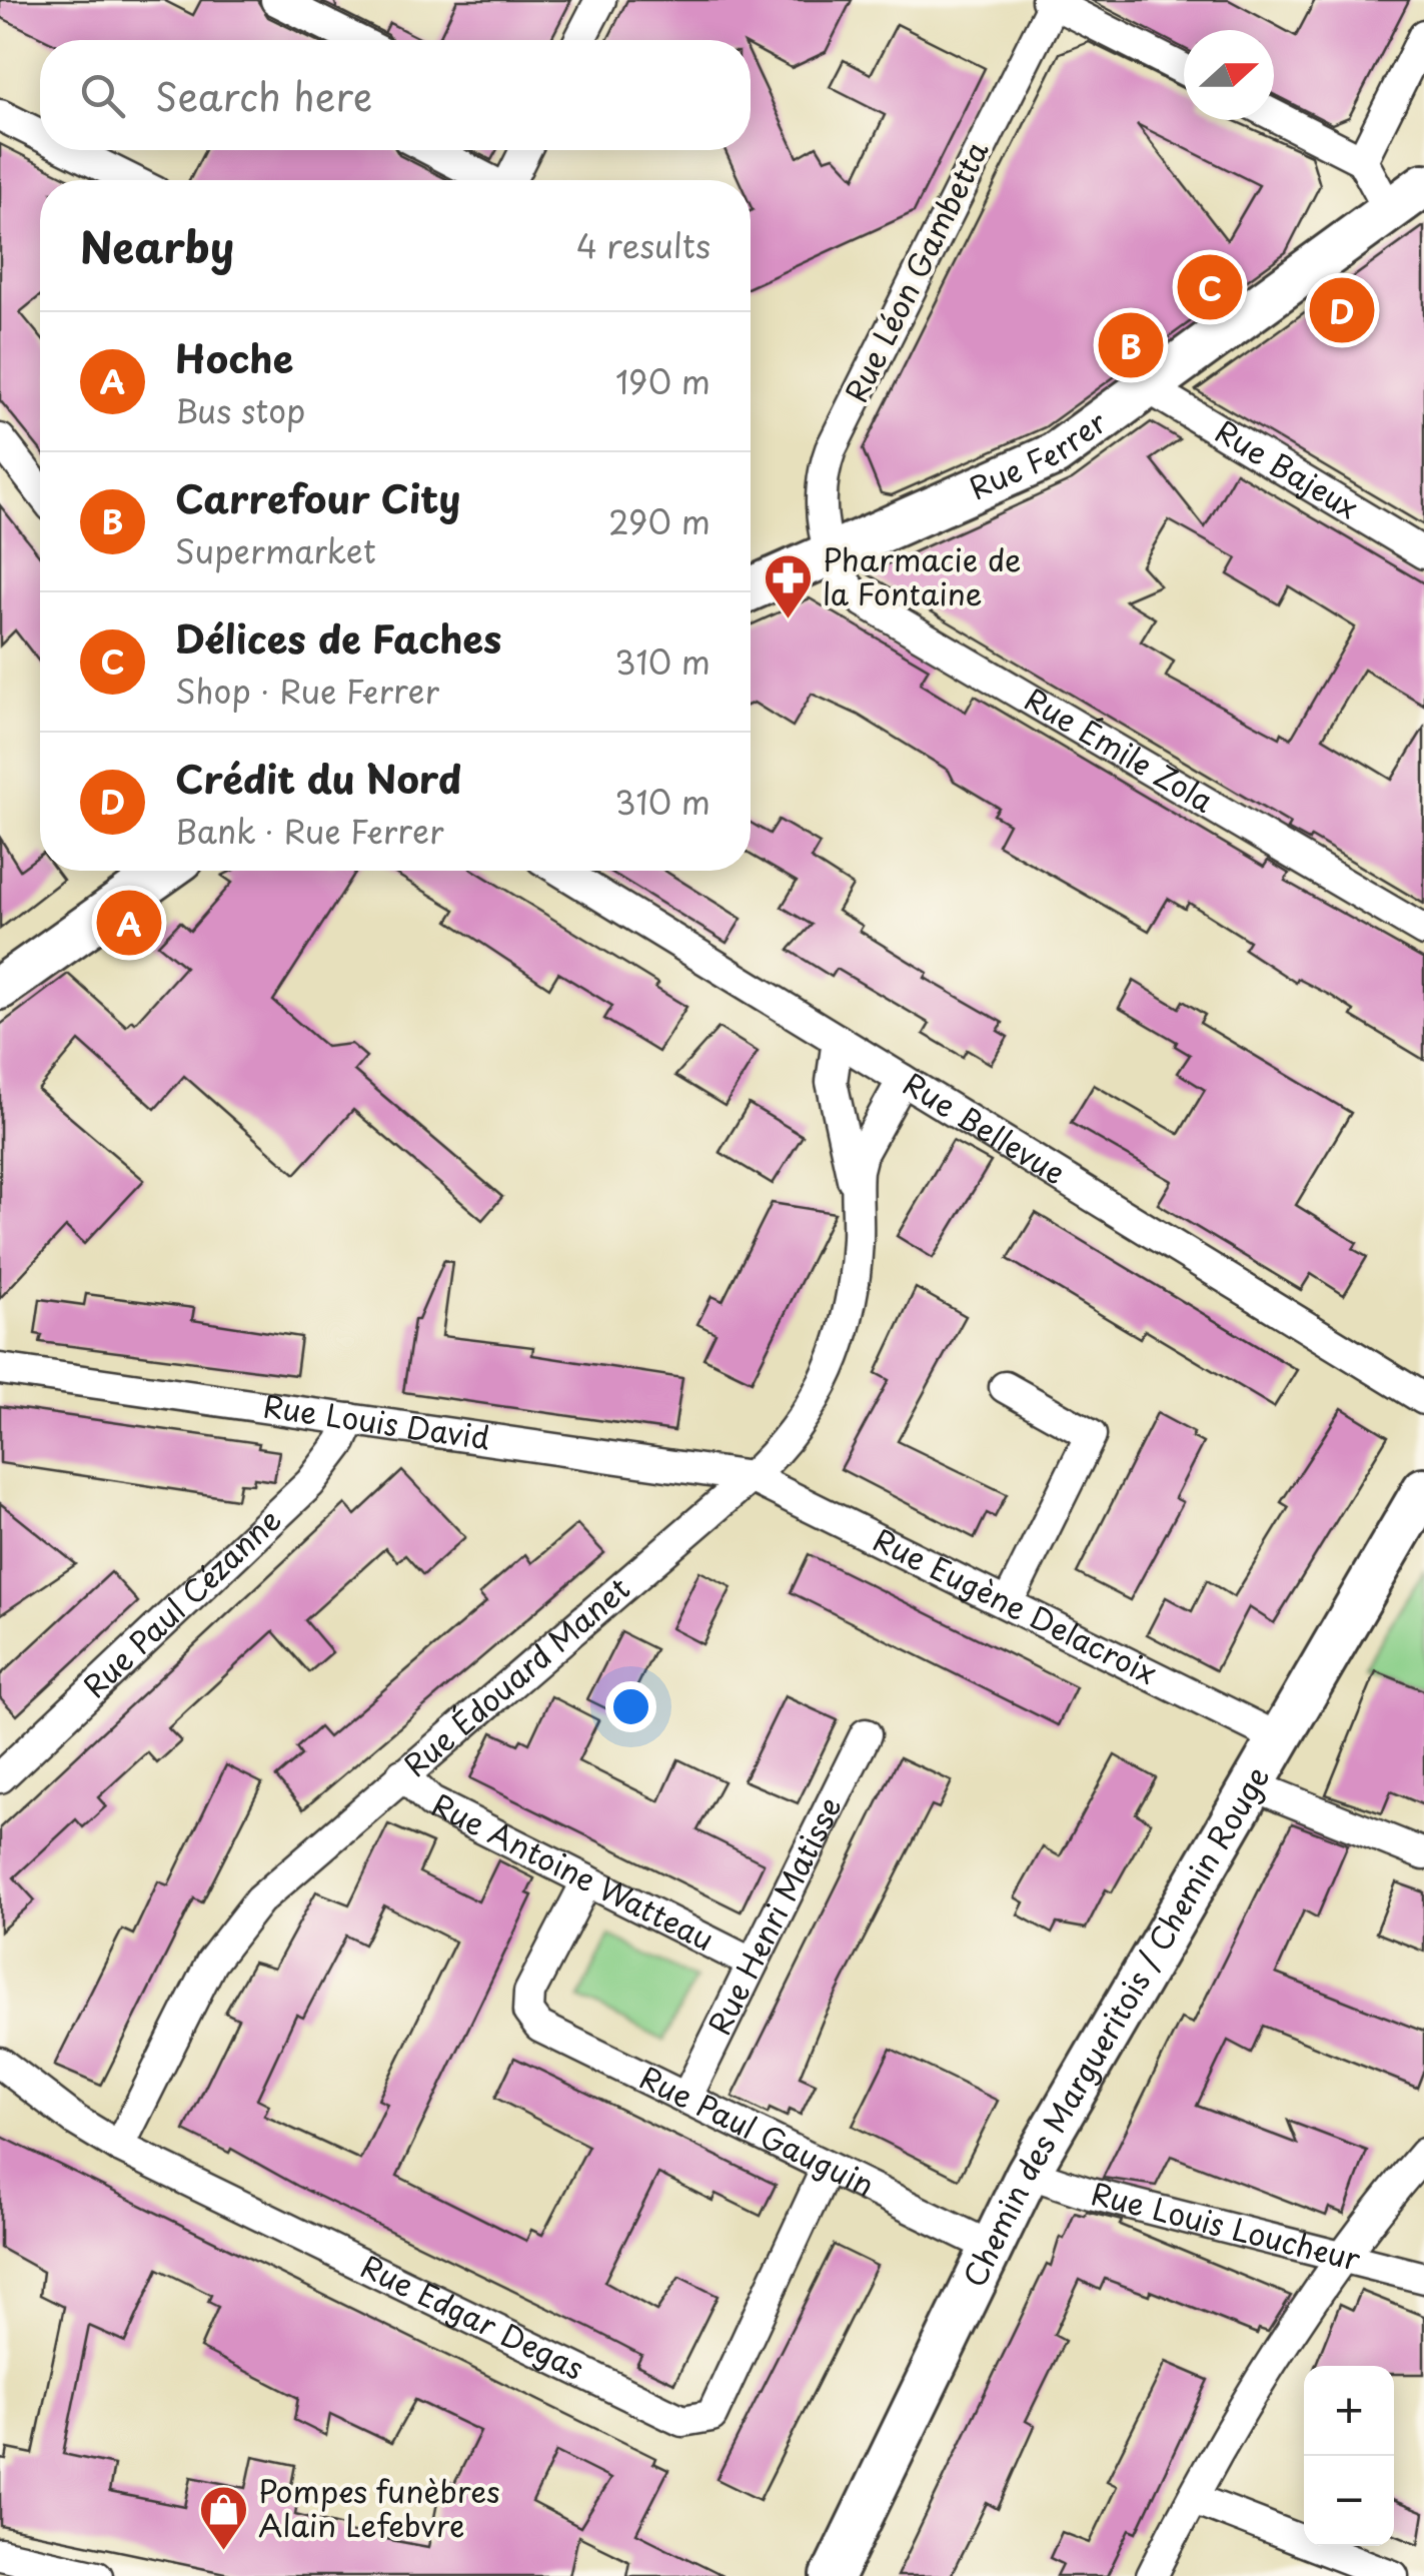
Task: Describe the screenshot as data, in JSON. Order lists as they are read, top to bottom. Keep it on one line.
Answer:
{"streets":{"street":["Rue Léon Gambetta","Rue Ferrer","Rue Bajeux","Rue Émile Zola","Rue Bellevue","Rue Louis David","Rue Paul Cézanne","Rue Eugène Delacroix","Rue Édouard Manet","Rue Antoine Watteau","Rue Henri Matisse","Chemin des Margueritois / Chemin Rouge","Rue Paul Gauguin","Rue Louis Loucheur","Rue Edgar Degas"]},"crossings":[["Rue Léon Gambetta","Rue Ferrer"],["Rue Léon Gambetta","Rue Émile Zola"],["Rue Ferrer","Rue Bajeux"],["Rue Ferrer","Rue Émile Zola"],["Rue Bellevue","Rue Édouard Manet"],["Rue Louis David","Rue Paul Cézanne"],["Rue Louis David","Rue Eugène Delacroix"],["Rue Louis David","Rue Édouard Manet"],["Rue Eugène Delacroix","Rue Édouard Manet"],["Rue Eugène Delacroix","Chemin des Margueritois / Chemin Rouge"],["Rue Édouard Manet","Rue Antoine Watteau"],["Rue Édouard Manet","Rue Edgar Degas"],["Rue Antoine Watteau","Rue Henri Matisse"],["Rue Antoine Watteau","Rue Paul Gauguin"],["Rue Henri Matisse","Rue Paul Gauguin"],["Chemin des Margueritois / Chemin Rouge","Rue Paul Gauguin"],["Chemin des Margueritois / Chemin Rouge","Rue Louis Loucheur"],["Rue Paul Gauguin","Rue Edgar Degas"]],"places":{"pharmacy":["Pharmacie de la Fontaine"],"shop":["Pompes funèbres Alain Lefebvre"]},"north":"right","page":{"search":"Search here","heading":["Nearby","4 results"],"pins":["C","D","B","A"],"list":[{"mark":"A","name":"Hoche","note":"Bus stop","value":"190 m"},{"mark":"B","name":"Carrefour City","note":"Supermarket","value":"290 m"},{"mark":"C","name":"Délices de Faches","note":"Shop · Rue Ferrer","value":"310 m"},{"mark":"D","name":"Crédit du Nord","note":"Bank · Rue Ferrer","value":"310 m"}],"map_buttons":["+","−"]}}
